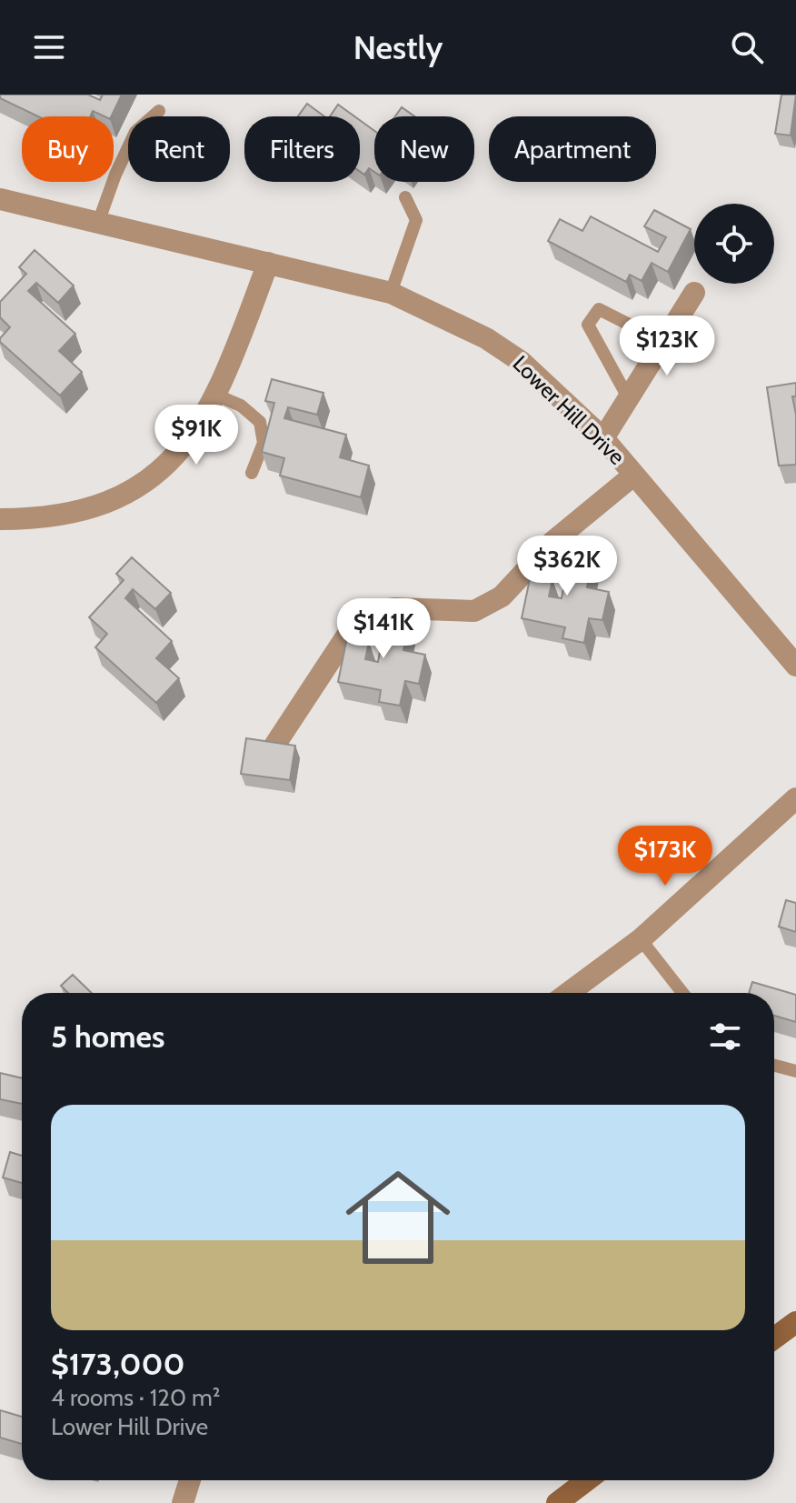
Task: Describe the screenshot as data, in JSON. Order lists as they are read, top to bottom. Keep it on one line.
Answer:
{"streets":{"street":["Lower Hill Drive"]},"page":{"header":"Nestly","chip":["Buy","Rent","Filters","New","Apartment"],"price":["$123K","$91K","$362K","$141K","$173K"],"heading":"5 homes","list":[{"name":"$173,000","note":"4 rooms · 120 m² · Lower Hill Drive"}]}}
